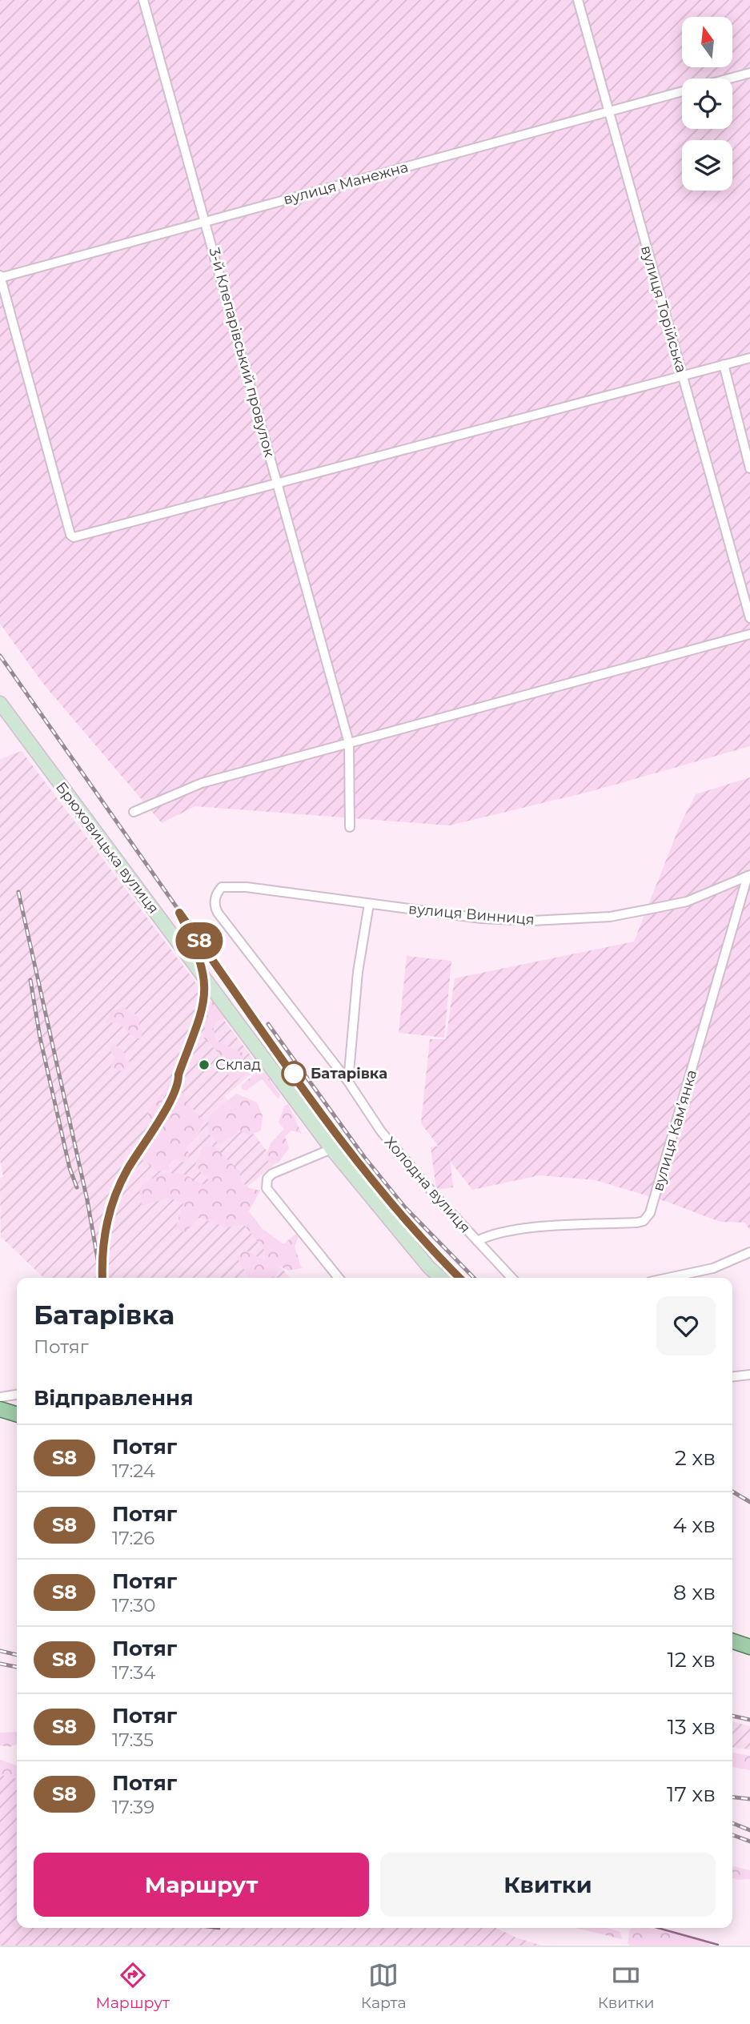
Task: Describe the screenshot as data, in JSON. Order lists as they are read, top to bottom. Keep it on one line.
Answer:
{"streets":{"main road":["Брюховицька вулиця"],"street":["вулиця Манежна","вулиця Торійська","3-й Клепарівський провулок","вулиця Винниця","вулиця Камʼянка","Холодна вулиця"]},"crossings":[["вулиця Манежна","вулиця Торійська"],["вулиця Манежна","3-й Клепарівський провулок"],["вулиця Винниця","вулиця Камʼянка"],["вулиця Винниця","Холодна вулиця"],["вулиця Камʼянка","Холодна вулиця"]],"places":["Склад","Батарівка"],"north":"top","page":{"on_map":"S8","heading":[["Батарівка","Потяг"],"Відправлення"],"list":[{"mark":"S8","name":"Потяг","note":"17:24","value":"2 хв"},{"mark":"S8","name":"Потяг","note":"17:26","value":"4 хв"},{"mark":"S8","name":"Потяг","note":"17:30","value":"8 хв"},{"mark":"S8","name":"Потяг","note":"17:34","value":"12 хв"},{"mark":"S8","name":"Потяг","note":"17:35","value":"13 хв"},{"mark":"S8","name":"Потяг","note":"17:39","value":"17 хв"}],"buttons":["Маршрут","Квитки"],"tabs":["Маршрут","Карта","Квитки"]}}
